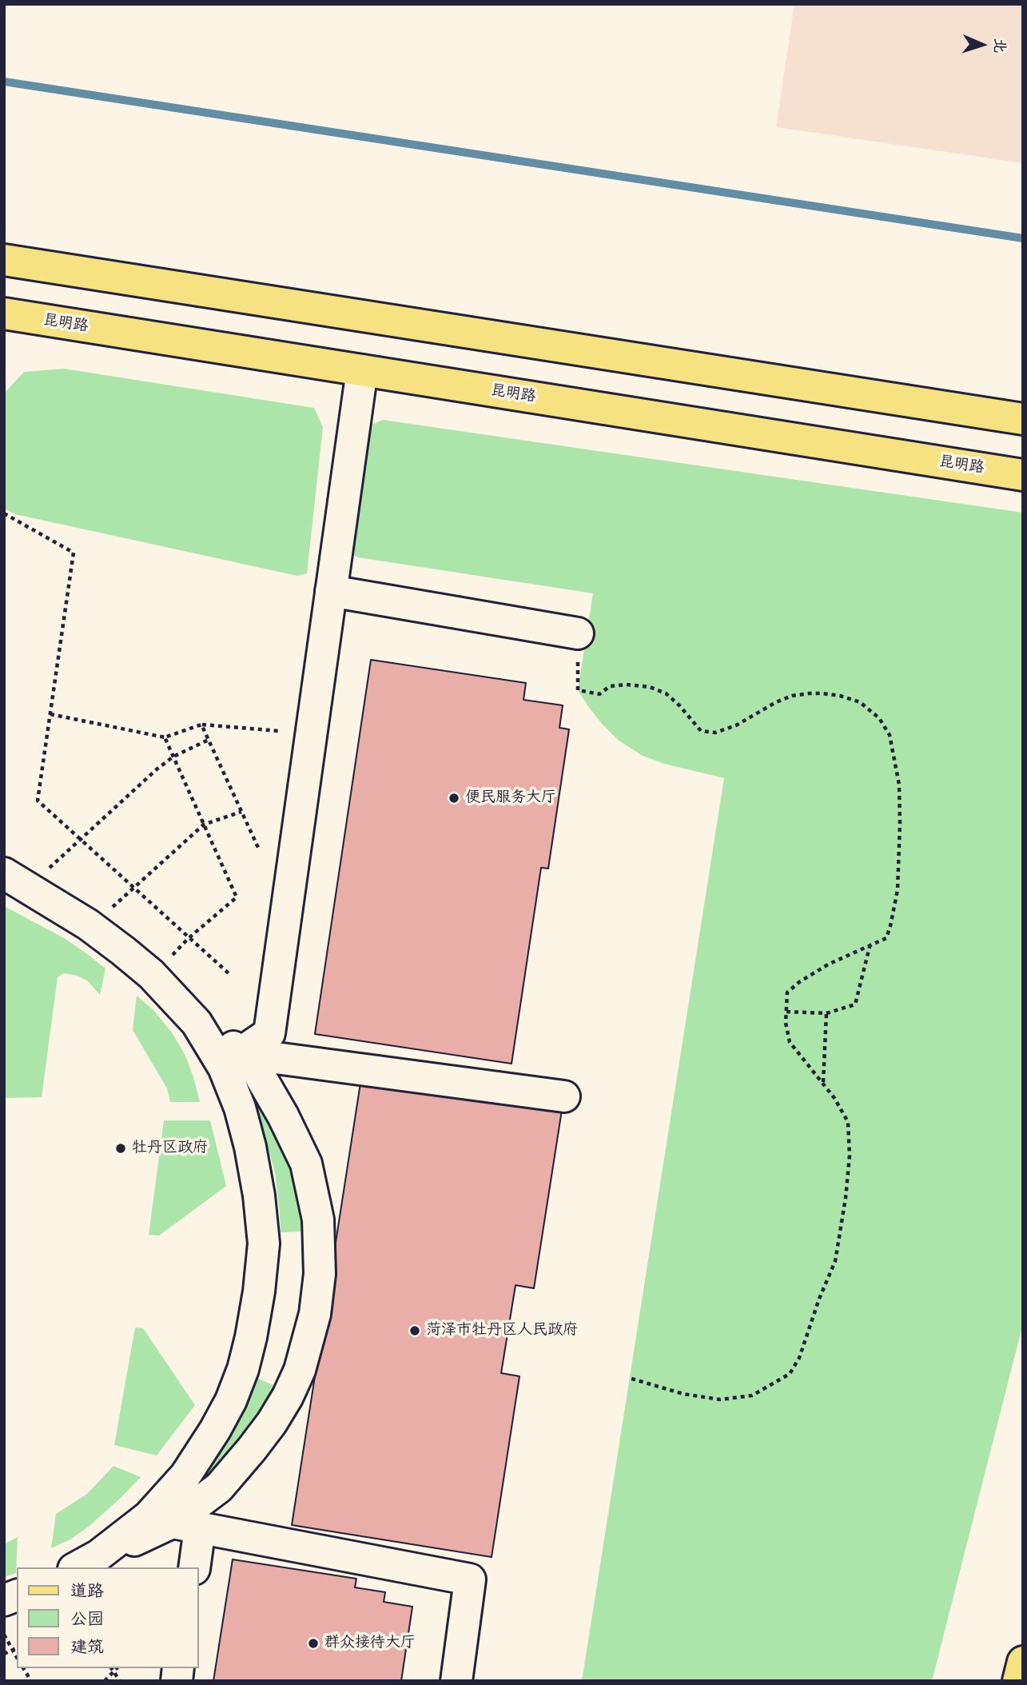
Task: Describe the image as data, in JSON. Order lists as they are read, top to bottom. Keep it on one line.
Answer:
{"streets":{"main road":["昆明路"]},"places":["便民服务大厅","牡丹区政府","菏泽市牡丹区人民政府","群众接待大厅"],"legend":["道路","公园","建筑"],"north":"right"}
